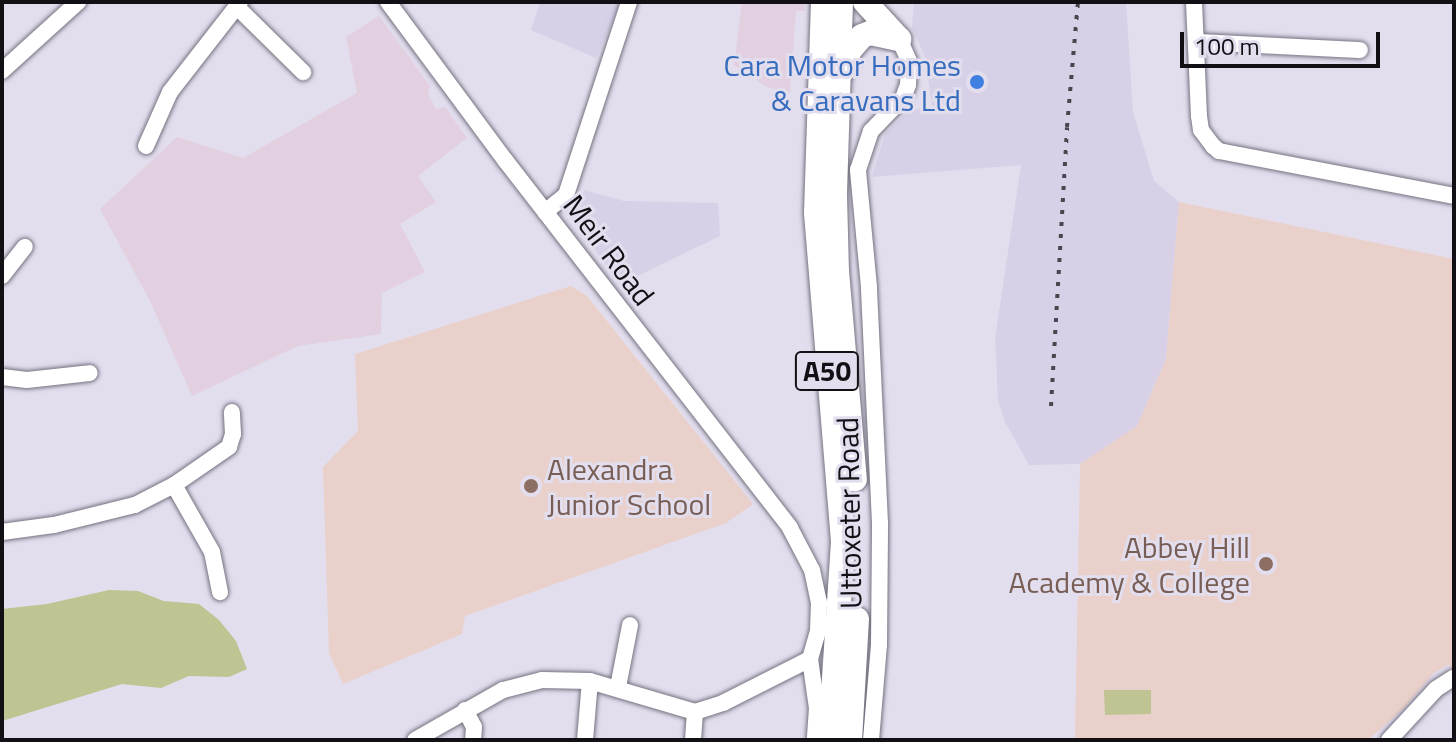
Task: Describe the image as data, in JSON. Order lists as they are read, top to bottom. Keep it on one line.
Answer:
{"streets":{"highway":["A50"],"street":["Meir Road","Uttoxeter Road"]},"places":["Cara Motor Homes & Caravans Ltd","Alexandra Junior School","Abbey Hill Academy & College"],"scale_bar":"100 m"}
